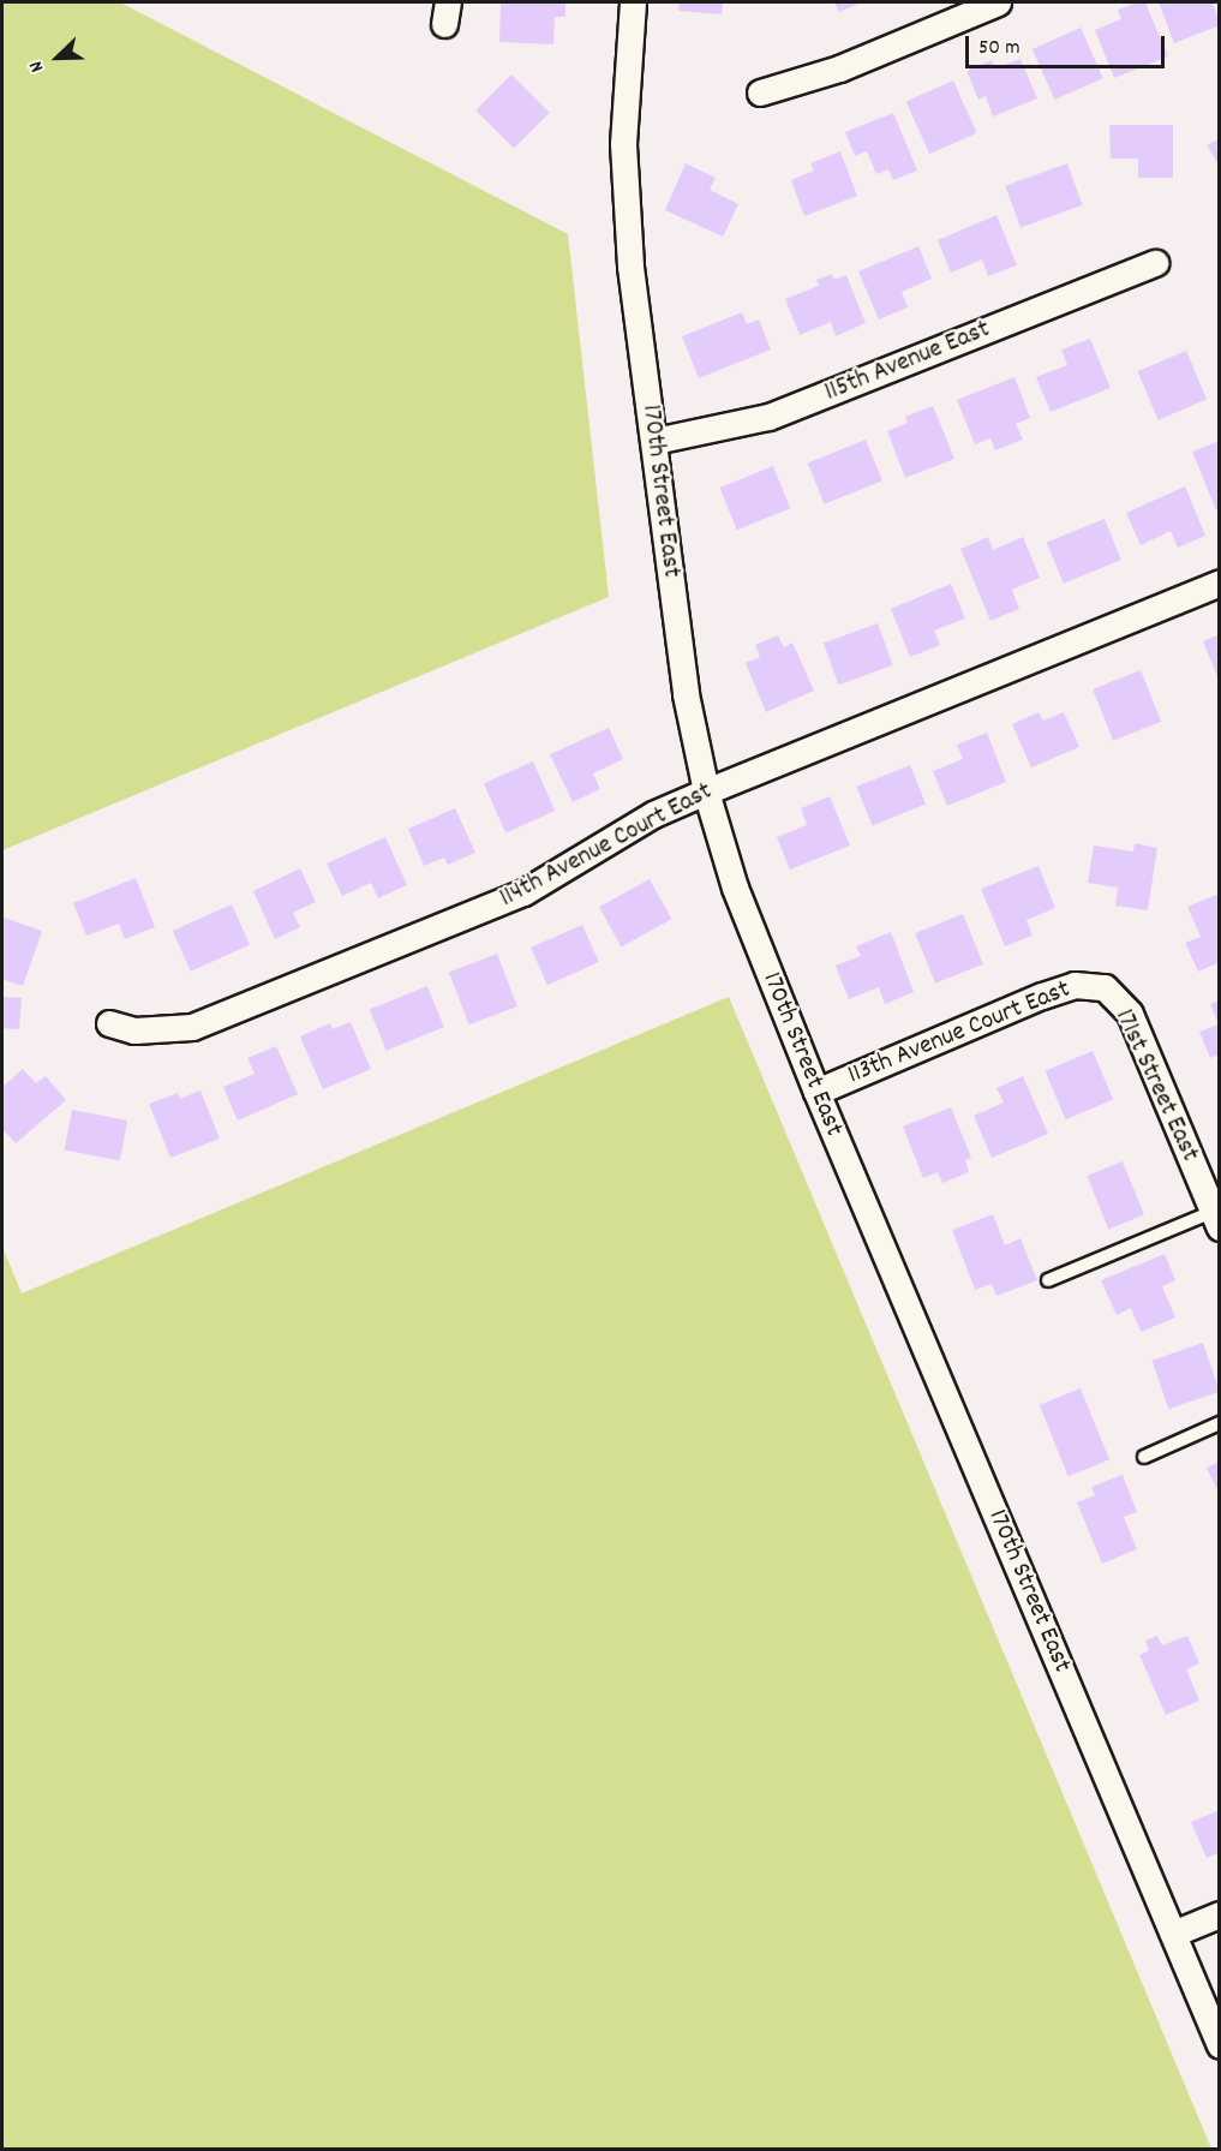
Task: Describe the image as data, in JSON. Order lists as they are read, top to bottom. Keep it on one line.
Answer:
{"streets":{"street":["115th Avenue East","170th Street East","114th Avenue Court East","113th Avenue Court East","171st Street East"]},"crossings":[["115th Avenue East","170th Street East"],["170th Street East","114th Avenue Court East"],["170th Street East","113th Avenue Court East"],["113th Avenue Court East","171st Street East"]],"scale_bar":"50 m","north":"bottom left"}
